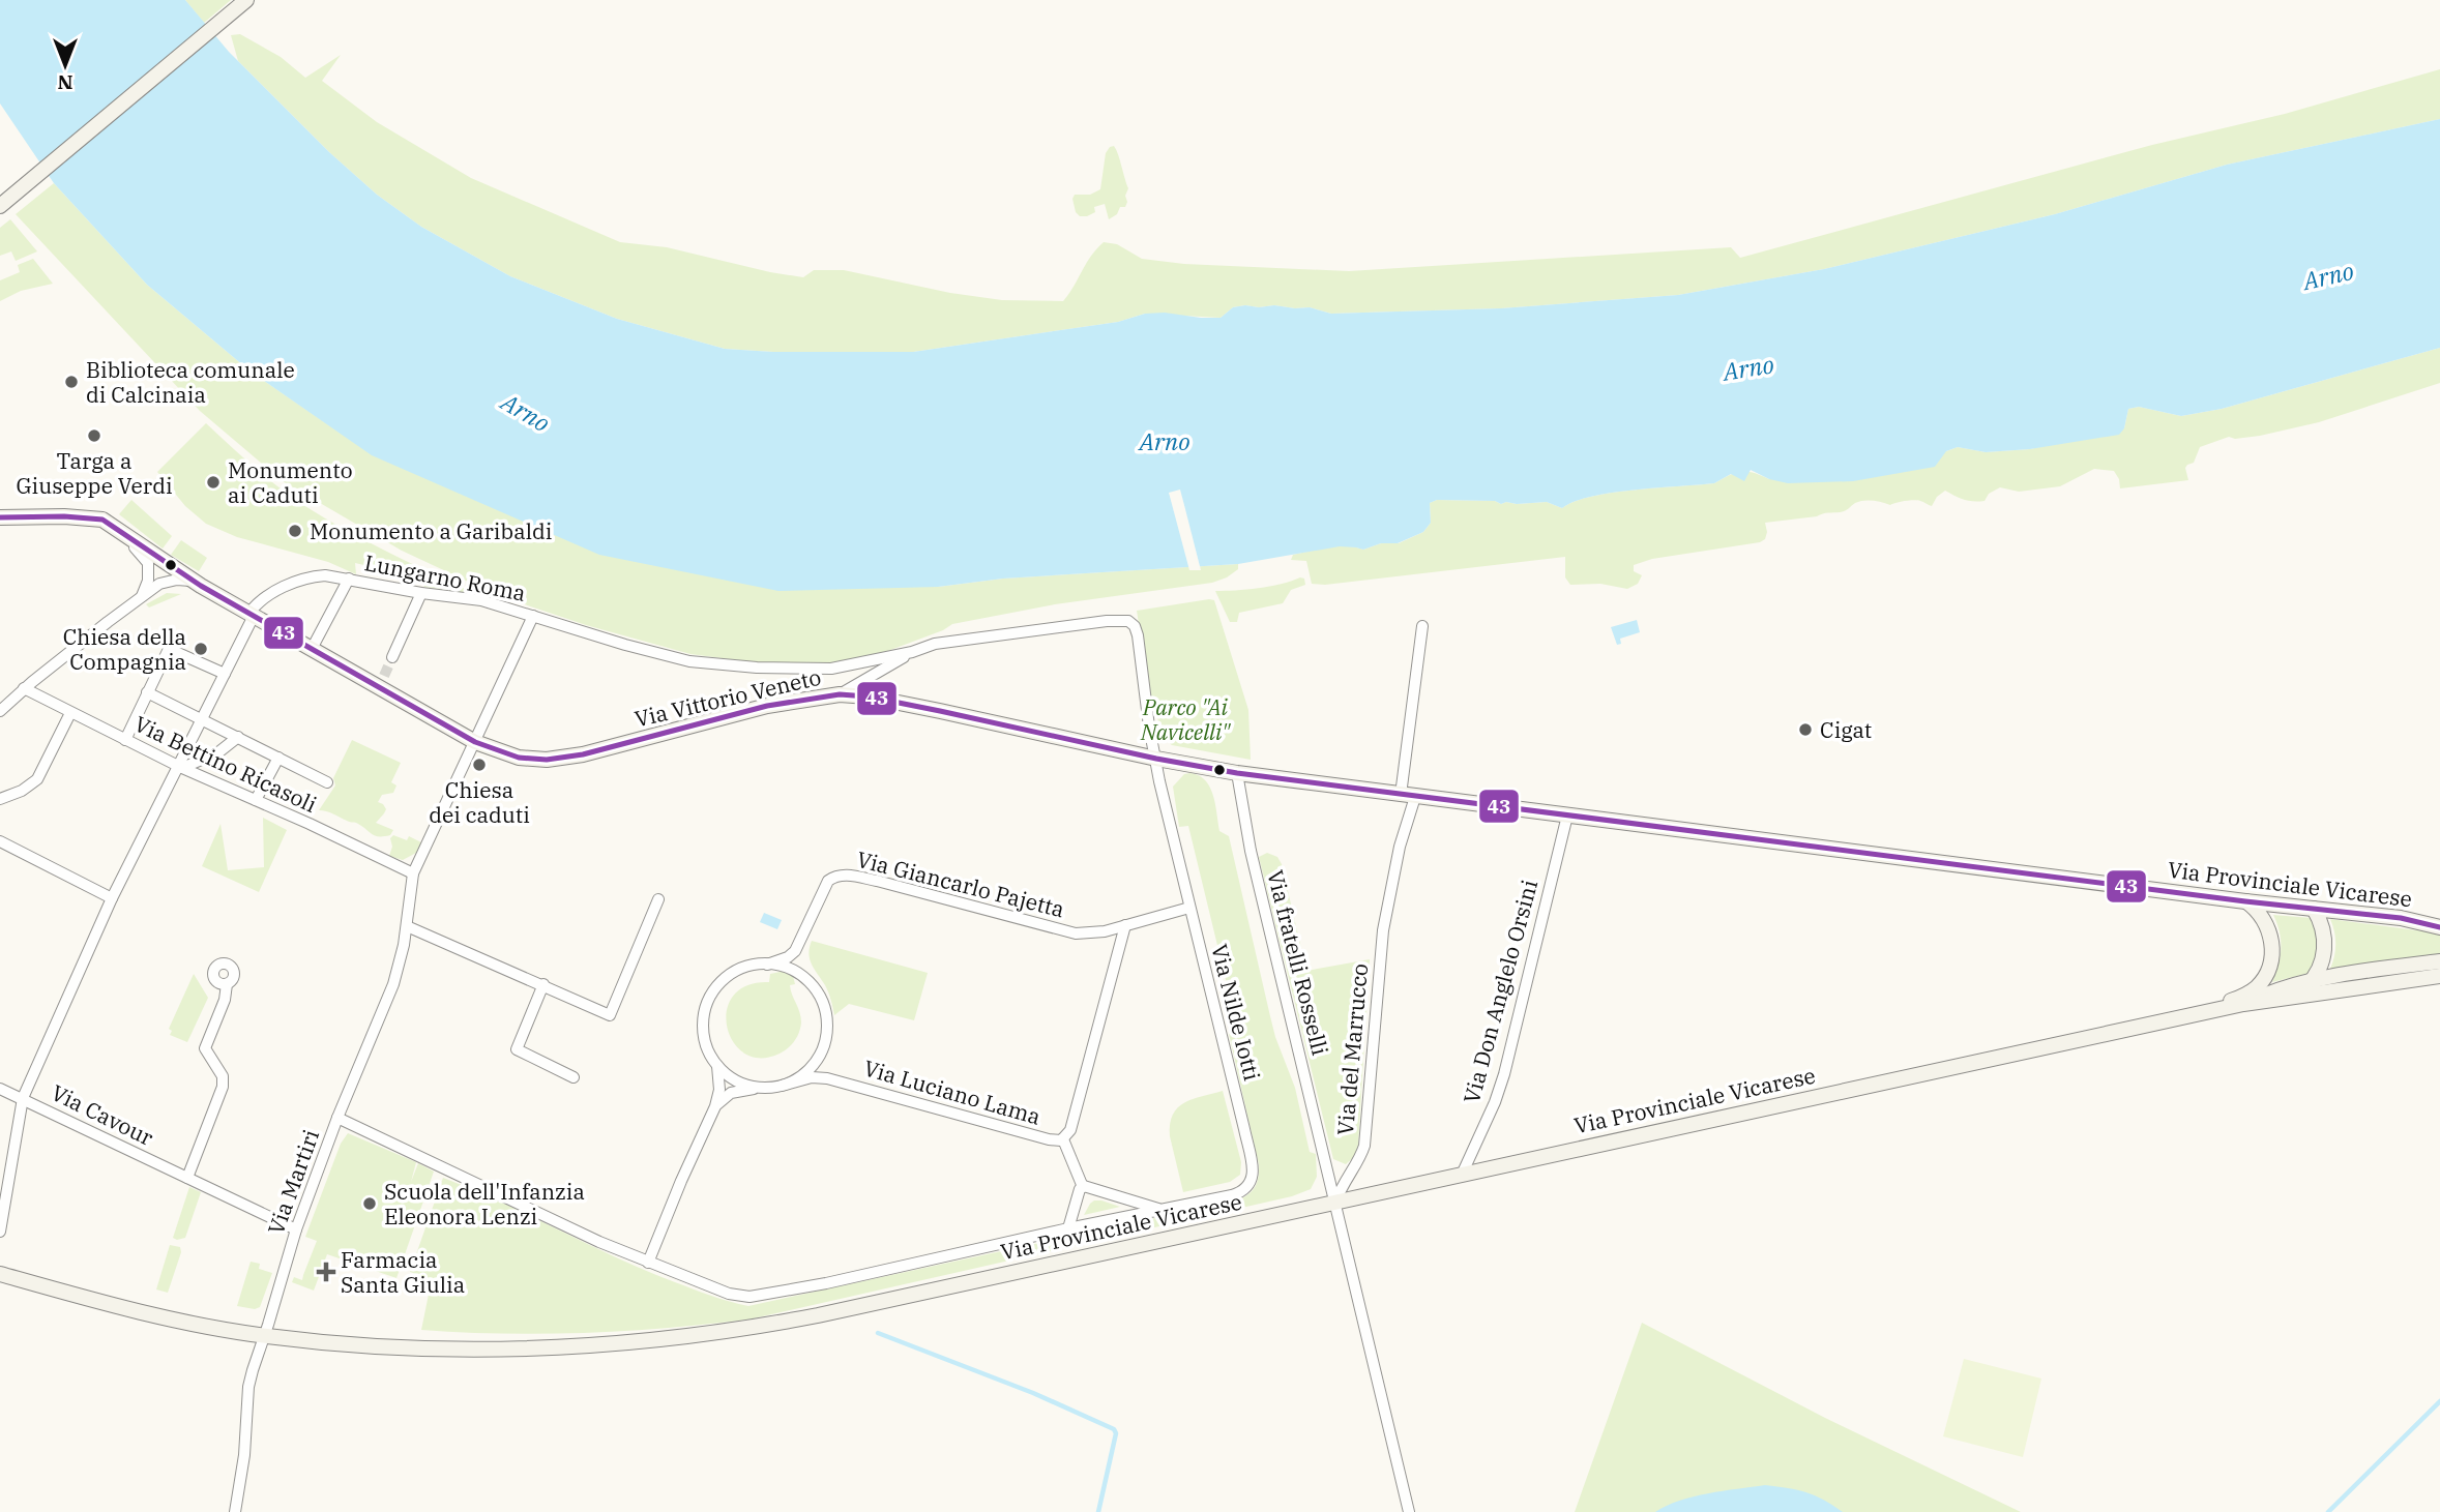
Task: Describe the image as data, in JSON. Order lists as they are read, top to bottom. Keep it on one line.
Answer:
{"streets":{"main road":["Via Vittorio Veneto","Via Provinciale Vicarese"],"street":["Lungarno Roma","Via Bettino Ricasoli","Via Giancarlo Pajetta","Via fratelli Rosselli","Via Don Anglelo Orsini","Via Nilde Iotti","Via del Marrucco","Via Luciano Lama","Via Cavour","Via Martiri"]},"crossings":[["Lungarno Roma","Via Vittorio Veneto"],["Lungarno Roma","Via Nilde Iotti"],["Lungarno Roma","Via Martiri"],["Via Vittorio Veneto","Via Provinciale Vicarese"],["Via Vittorio Veneto","Via Nilde Iotti"],["Via Vittorio Veneto","Via Martiri"],["Via Bettino Ricasoli","Via Martiri"],["Via Giancarlo Pajetta","Via Nilde Iotti"],["Via Giancarlo Pajetta","Via Luciano Lama"],["Via Provinciale Vicarese","Via fratelli Rosselli"],["Via Provinciale Vicarese","Via Don Anglelo Orsini"],["Via Provinciale Vicarese","Via Nilde Iotti"],["Via Provinciale Vicarese","Via del Marrucco"],["Via Provinciale Vicarese","Via Martiri"],["Via fratelli Rosselli","Via del Marrucco"],["Via Nilde Iotti","Via Martiri"],["Via Cavour","Via Martiri"]],"water":["Arno"],"parks":["Parco \"Ai Navicelli\""],"places":{"other":["Biblioteca comunale di Calcinaia","Targa a Giuseppe Verdi","Monumento ai Caduti","Monumento a Garibaldi","Chiesa della Compagnia","Cigat","Chiesa dei caduti","Scuola dell'Infanzia Eleonora Lenzi"],"health":["Farmacia Santa Giulia"]},"lines":["transit line 43"],"north":"bottom"}
